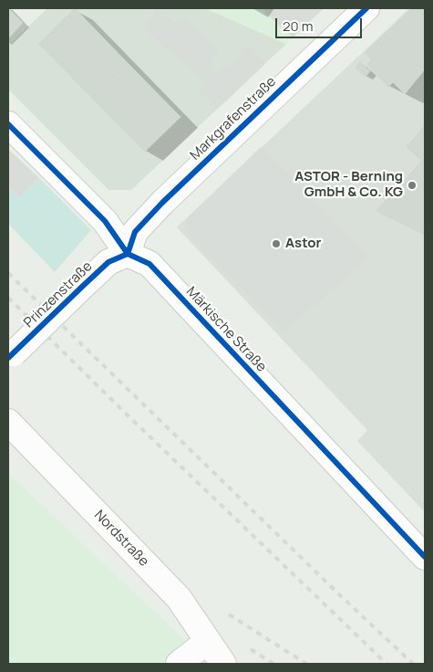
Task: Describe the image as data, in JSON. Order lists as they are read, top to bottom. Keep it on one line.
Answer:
{"streets":{"street":["Markgrafenstraße","Prinzenstraße","Märkische Straße","Nordstraße"]},"crossings":[["Markgrafenstraße","Prinzenstraße"],["Markgrafenstraße","Märkische Straße"],["Prinzenstraße","Märkische Straße"]],"places":["ASTOR - Berning GmbH & Co. KG","Astor"],"scale_bar":"20 m"}
